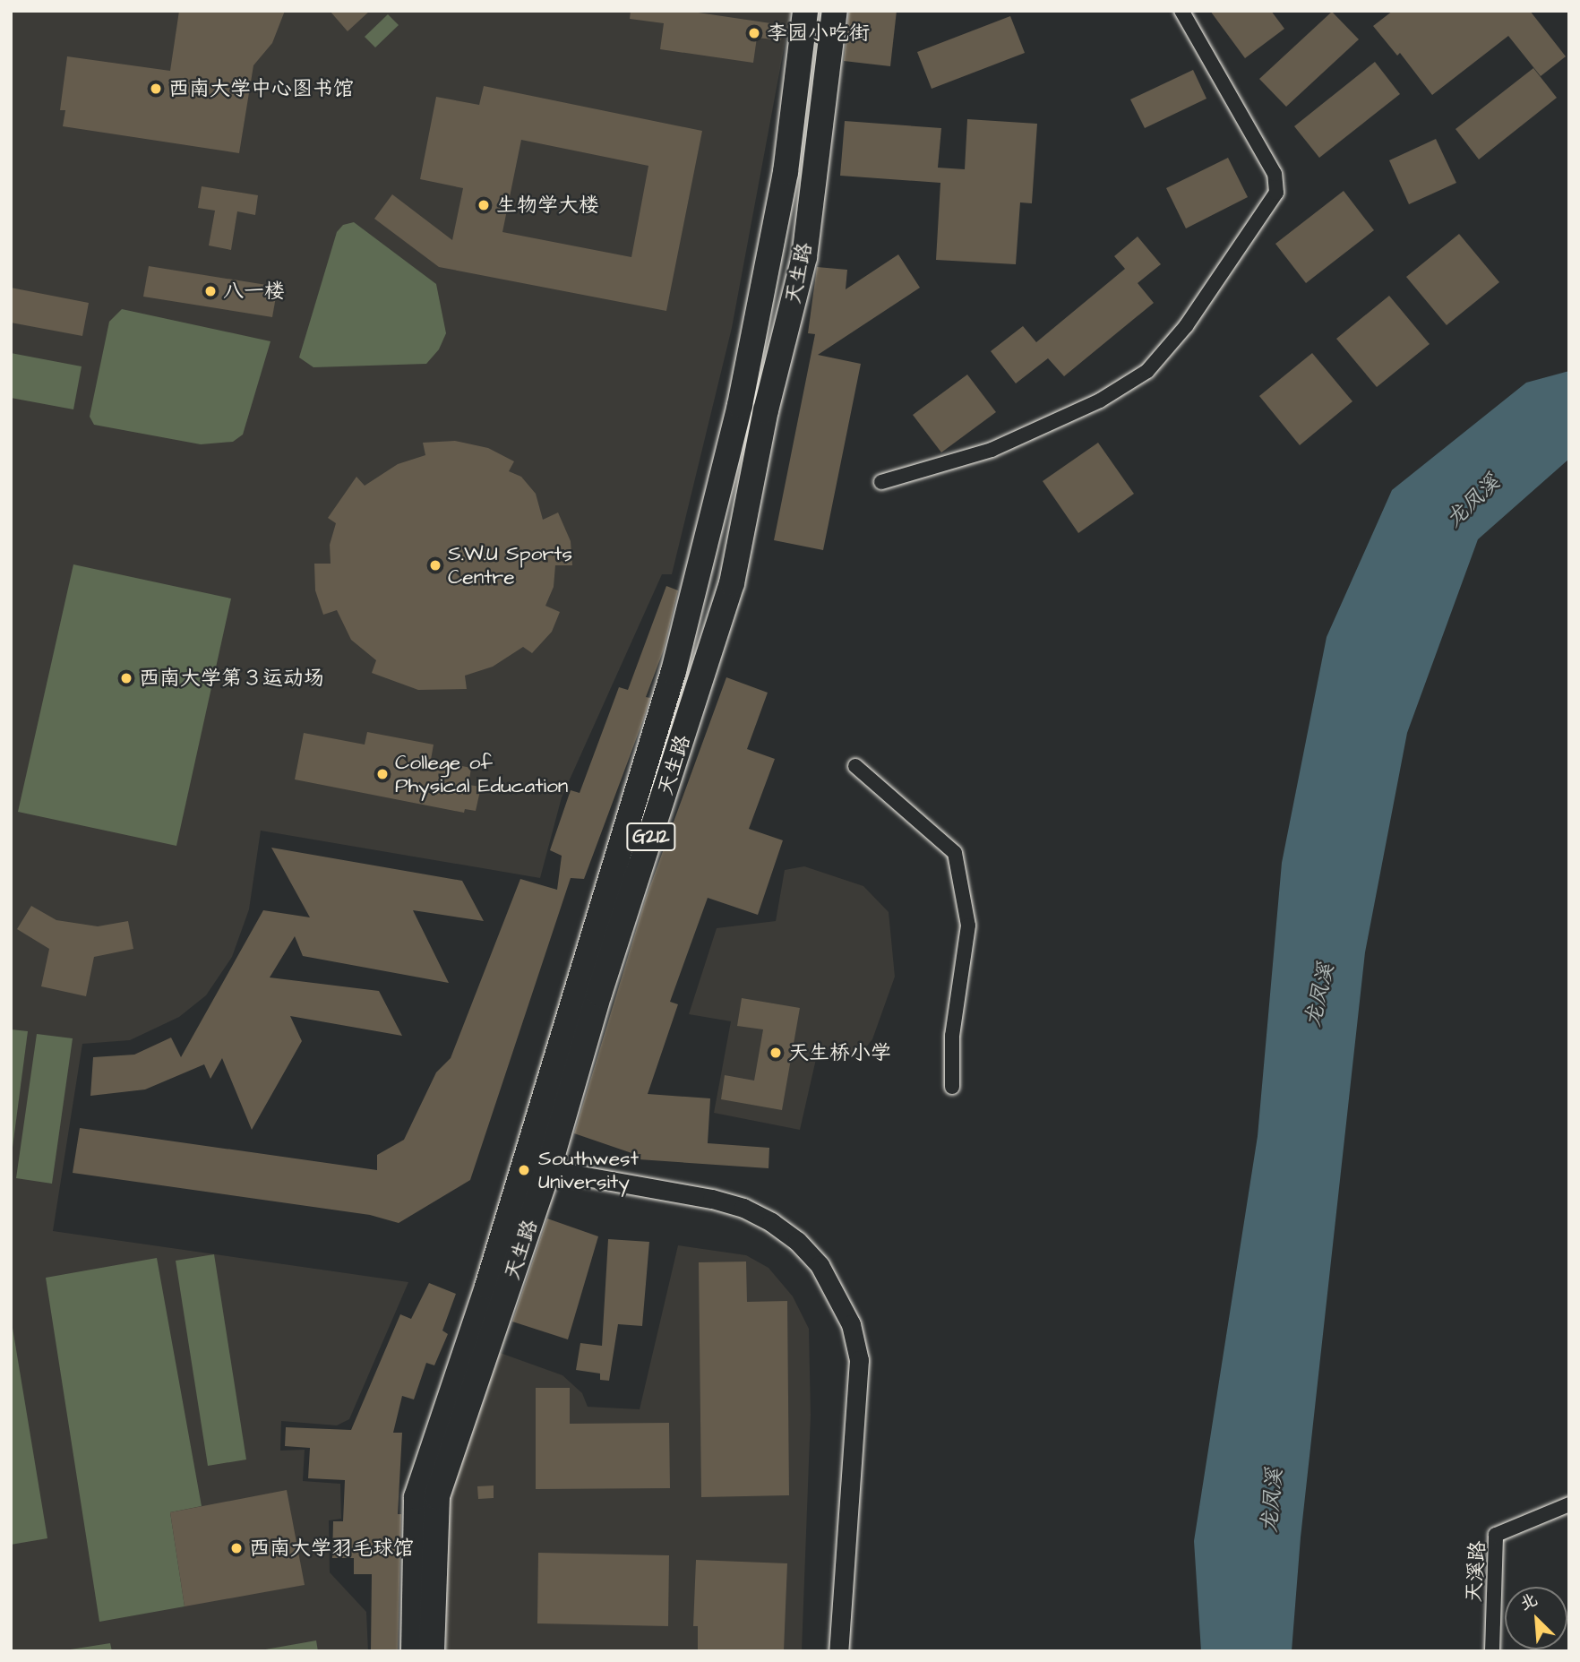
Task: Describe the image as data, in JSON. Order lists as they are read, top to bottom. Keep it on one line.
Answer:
{"streets":{"highway":["天生路","G212"],"street":["天溪路"]},"water":["龙凤溪"],"places":["李园小吃街","西南大学中心图书馆","生物学大楼","八一楼","S.W.U Sports Centre","西南大学第３运动场","College of Physical Education","天生桥小学","Southwest University","西南大学羽毛球馆"],"north":"top left"}
